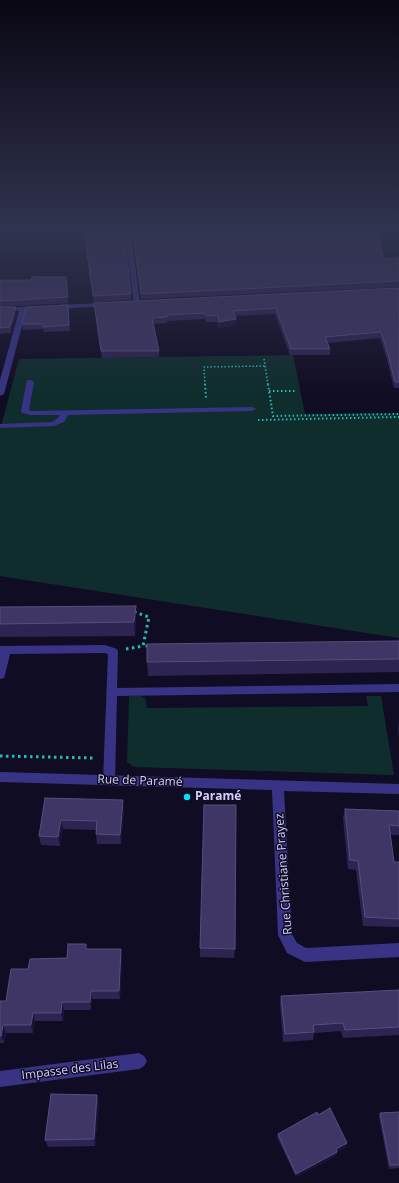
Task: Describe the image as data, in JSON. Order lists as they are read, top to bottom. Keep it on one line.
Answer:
{"streets":{"street":["Rue de Paramé","Rue Christiane Prayez","Impasse des Lilas"]},"crossings":[["Rue de Paramé","Rue Christiane Prayez"]],"places":["Paramé"]}
